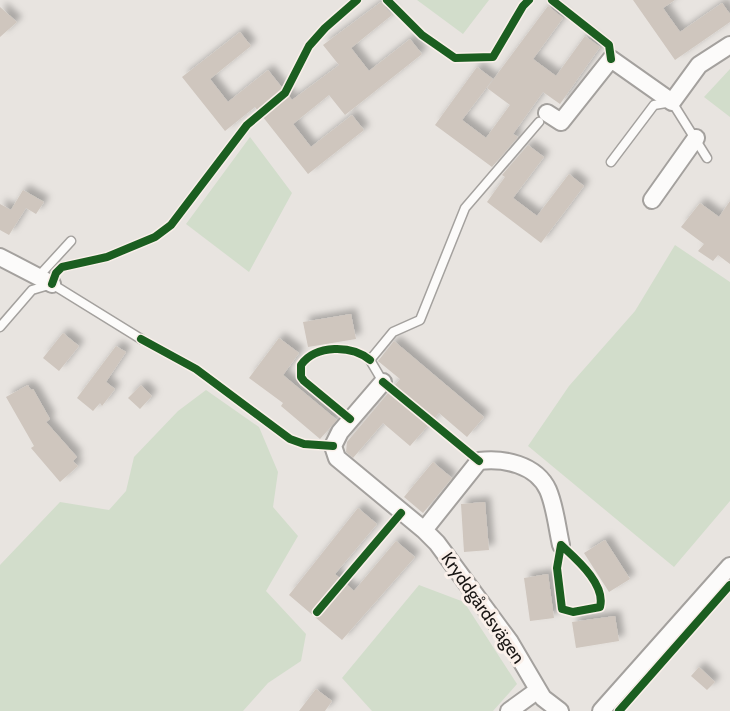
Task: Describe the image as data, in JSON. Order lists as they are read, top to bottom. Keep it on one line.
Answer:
{"streets":{"street":["Kryddgårdsvägen"]}}
